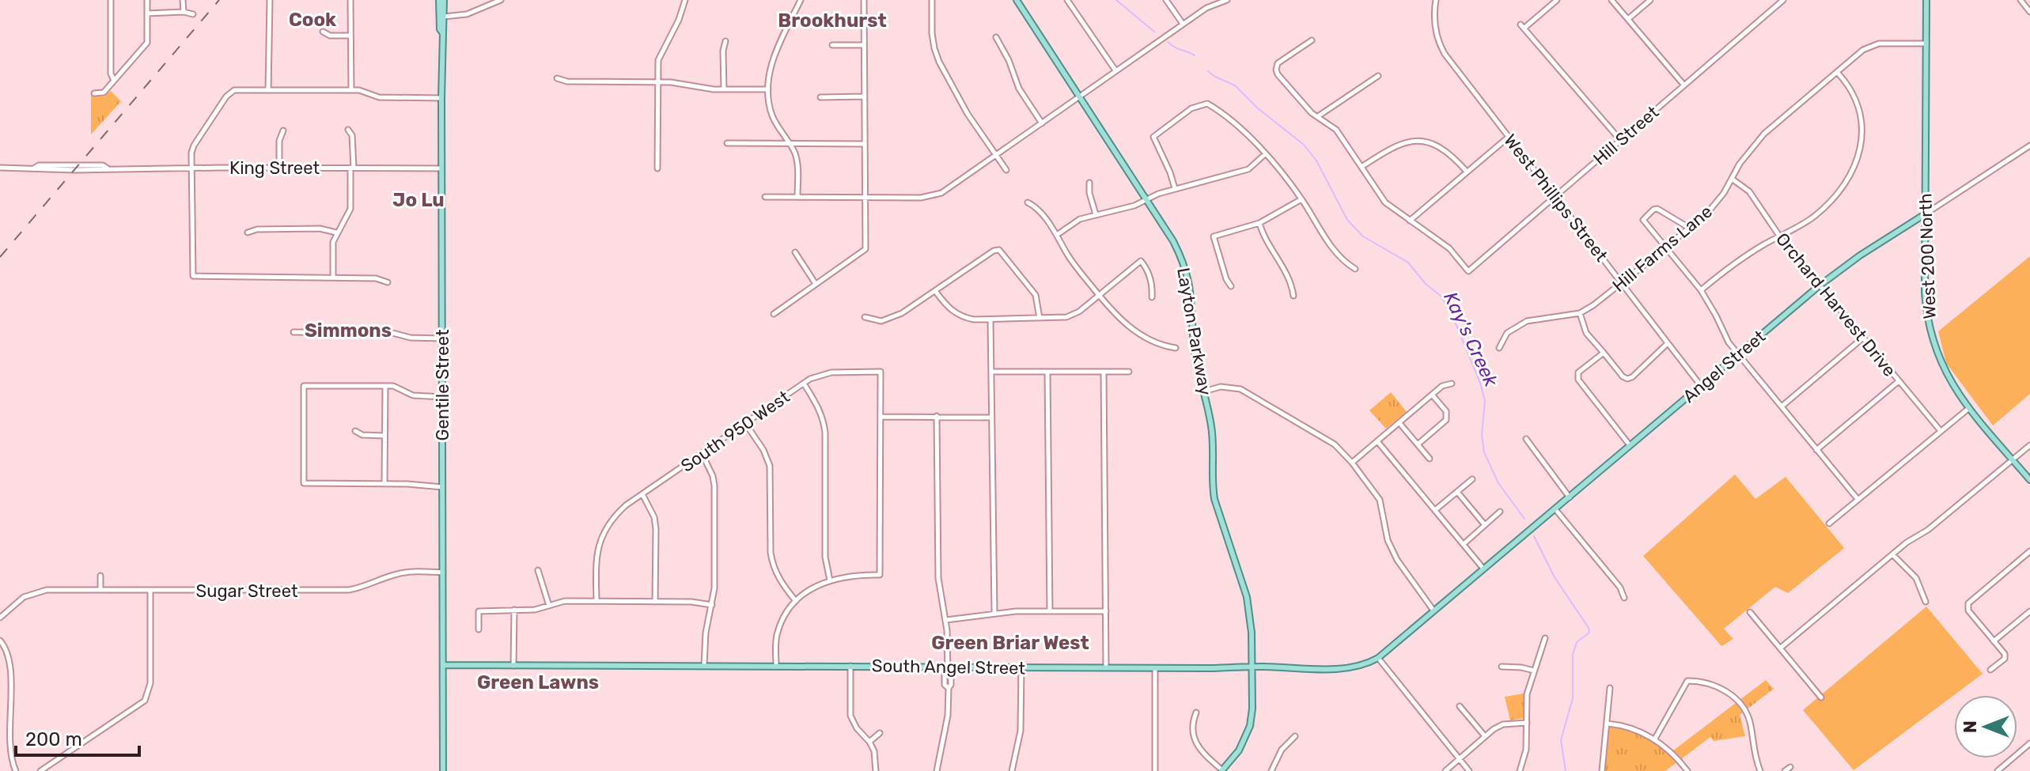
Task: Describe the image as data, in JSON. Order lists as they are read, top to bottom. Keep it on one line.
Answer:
{"streets":{"main road":["West 200 North","Layton Parkway","Angel Street","Gentile Street","South Angel Street"],"street":["Hill Street","King Street","West Phillips Street","Hill Farms Lane","Orchard Harvest Drive","South 950 West","Sugar Street"]},"crossings":[["Hill Street","West Phillips Street"],["King Street","Gentile Street"],["West Phillips Street","Hill Farms Lane"],["West Phillips Street","Angel Street"],["Hill Farms Lane","West 200 North"],["Hill Farms Lane","Orchard Harvest Drive"],["West 200 North","Angel Street"],["Orchard Harvest Drive","Angel Street"],["Layton Parkway","South Angel Street"],["Angel Street","South Angel Street"],["Gentile Street","Sugar Street"],["Gentile Street","South Angel Street"]],"districts":["Cook","Brookhurst","Jo Lu","Simmons","Green Briar West","Green Lawns"],"water":["Kay's Creek"],"scale_bar":"200 m","north":"left"}
